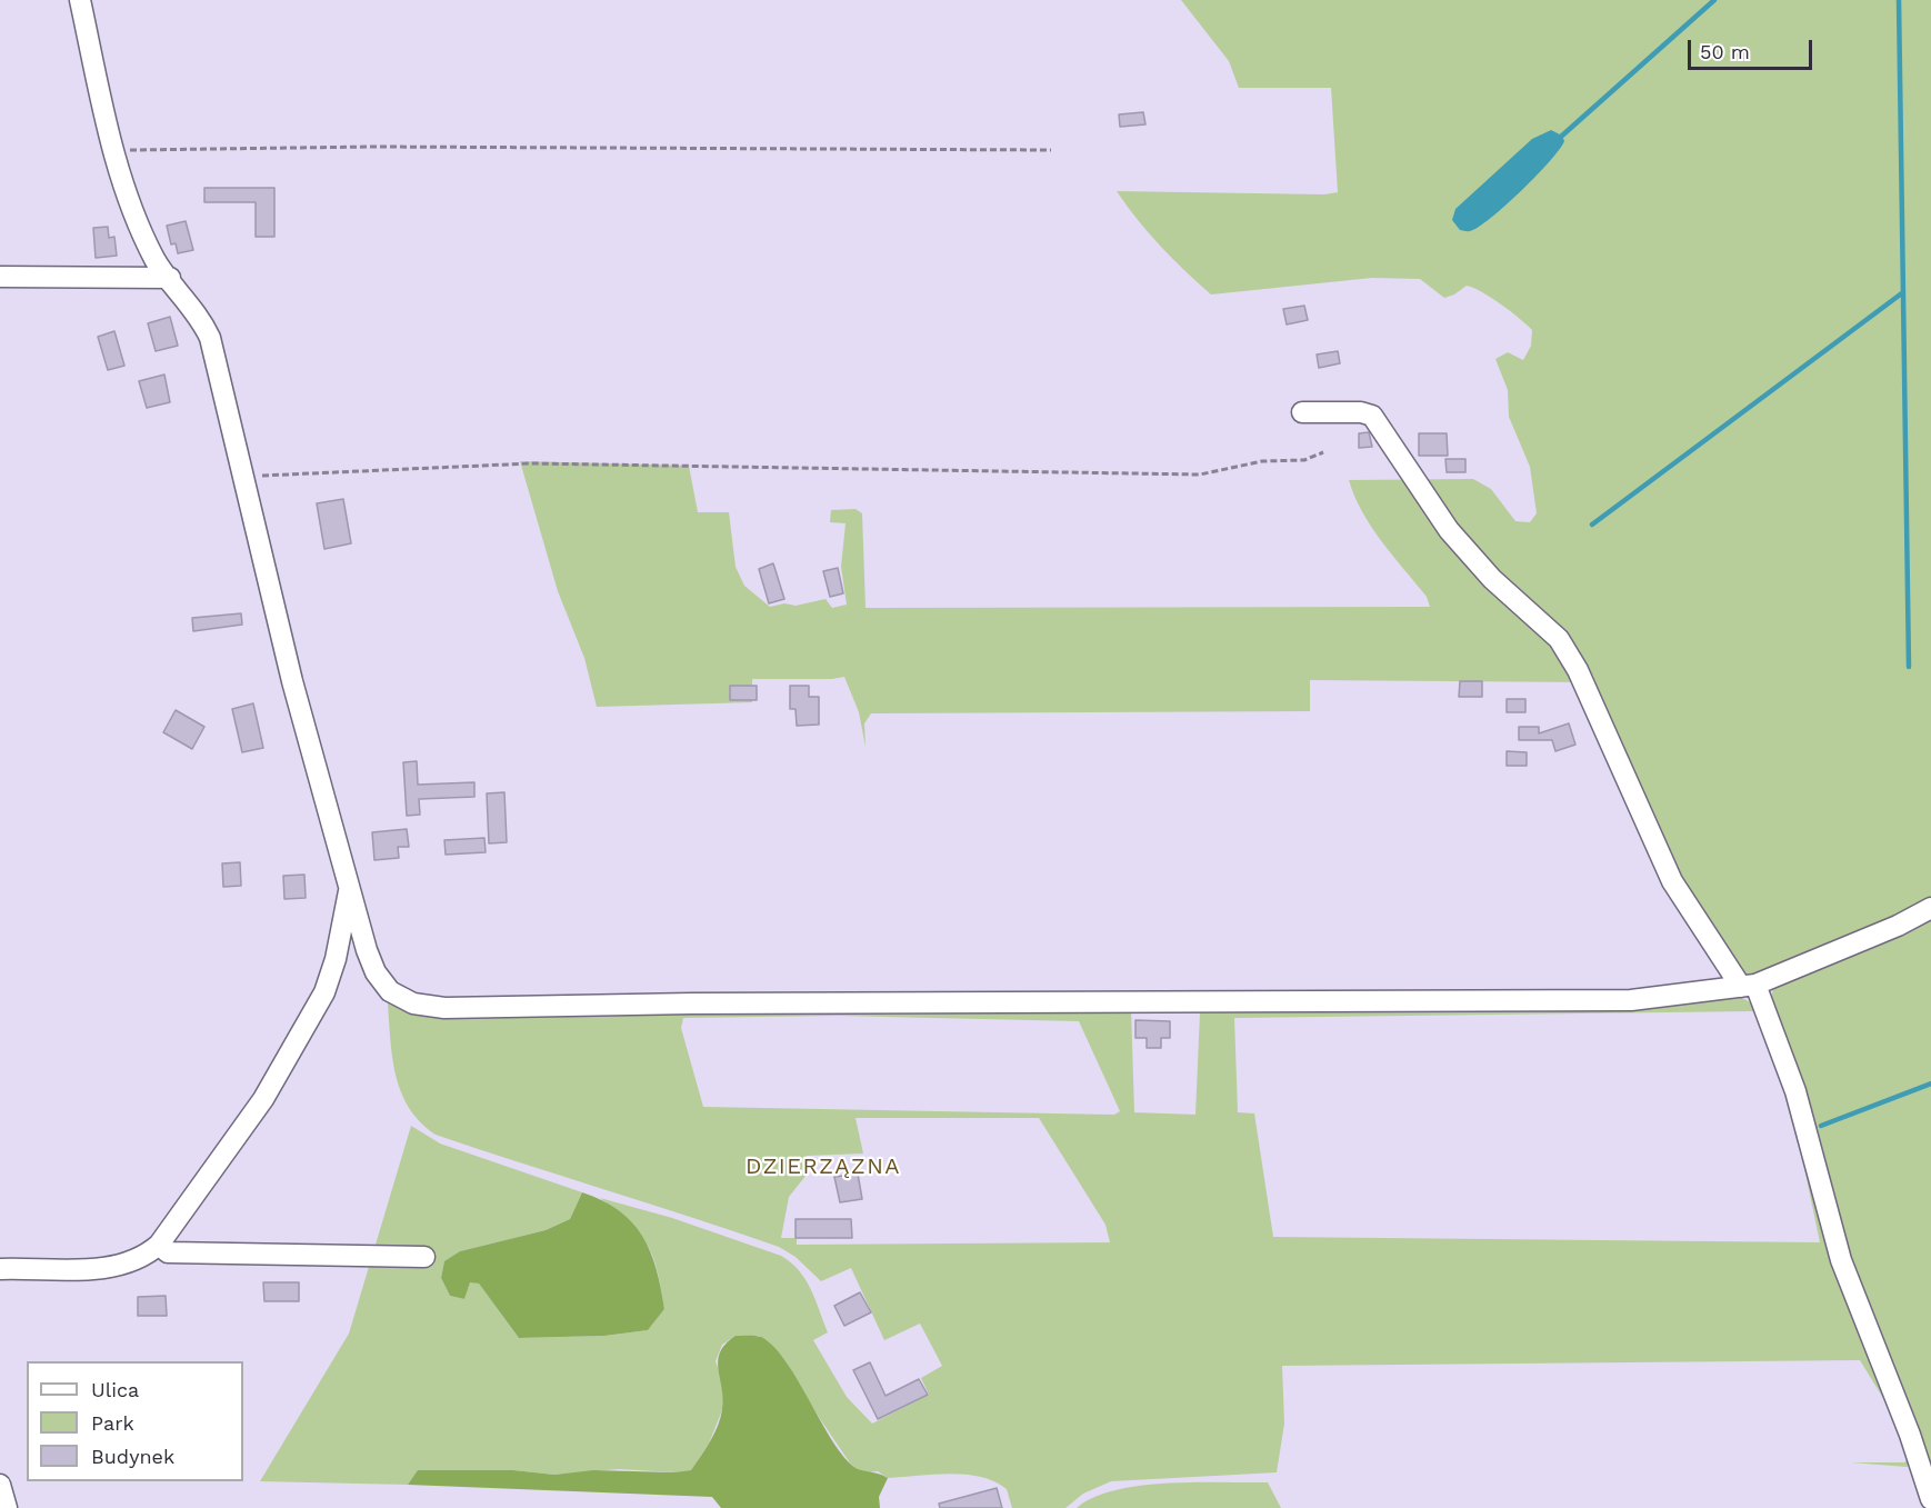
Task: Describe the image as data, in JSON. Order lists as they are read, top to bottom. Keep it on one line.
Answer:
{"districts":["DZIERZĄZNA"],"legend":["Ulica","Park","Budynek"],"scale_bar":"50 m"}
